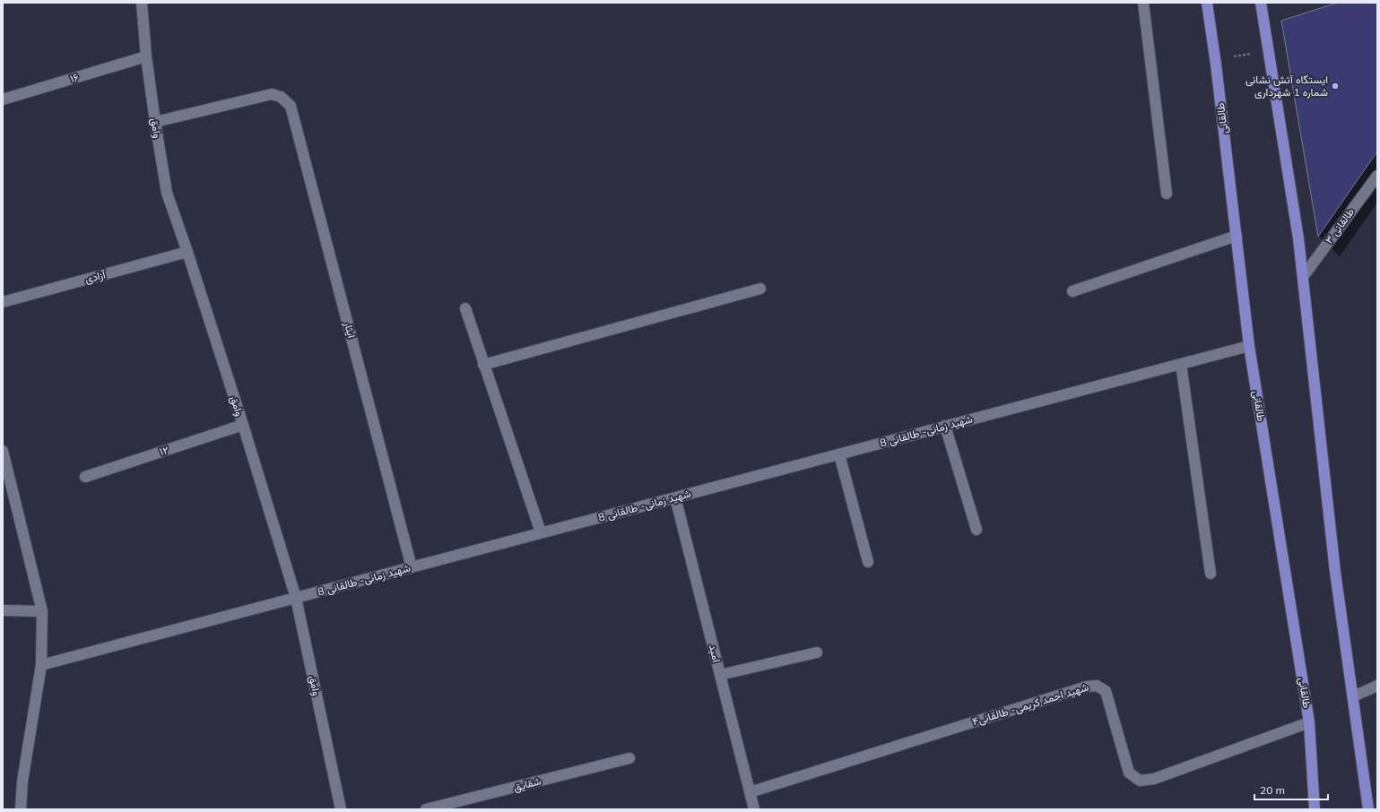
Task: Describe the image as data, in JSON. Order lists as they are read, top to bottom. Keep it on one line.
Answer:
{"streets":{"main road":["طالقانی"],"street":["۱۶","وامق","طالقانی ۳","آزادی","ایثار","شهید زمانی- طالقانی 8","۱۲","امید","شهید احمد کریمی- طالقانی۴","شقایق"]},"crossings":[["۱۶","وامق"],["طالقانی","شهید زمانی- طالقانی 8"],["طالقانی","شهید احمد کریمی- طالقانی۴"],["وامق","آزادی"],["وامق","ایثار"],["وامق","شهید زمانی- طالقانی 8"],["وامق","۱۲"],["ایثار","شهید زمانی- طالقانی 8"],["شهید زمانی- طالقانی 8","امید"],["امید","شهید احمد کریمی- طالقانی۴"]],"places":["ایستگاه آتش نشانی شماره 1 شهرداری"],"scale_bar":"20 m"}
